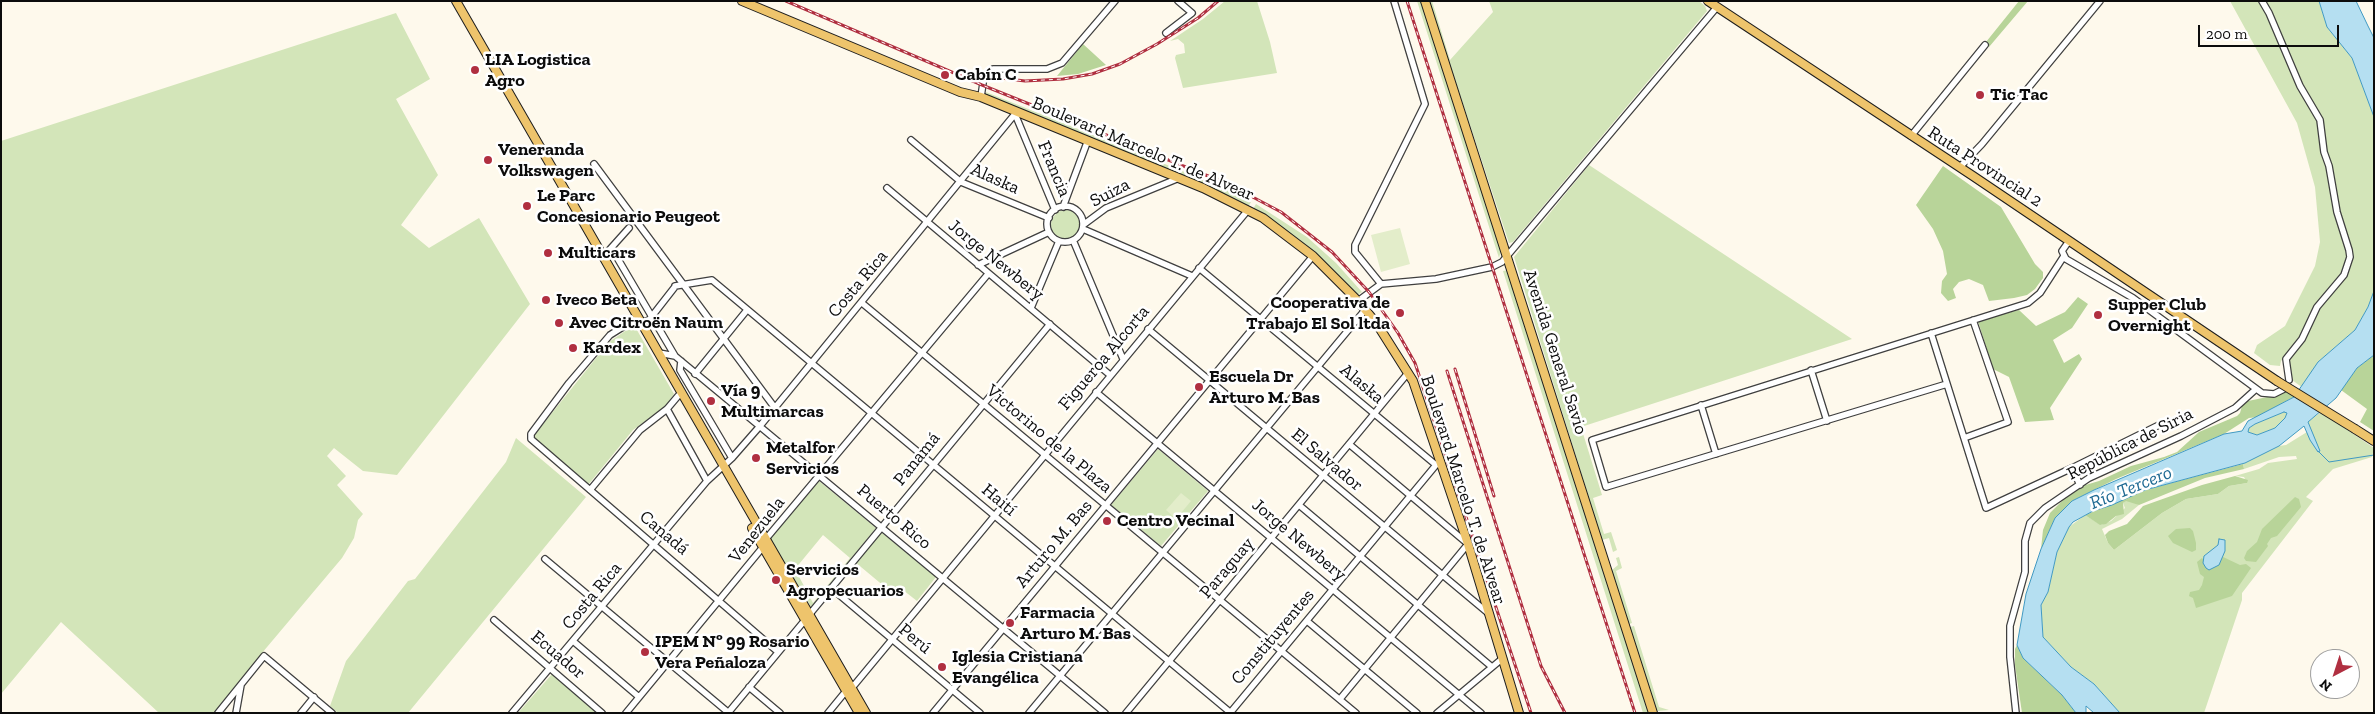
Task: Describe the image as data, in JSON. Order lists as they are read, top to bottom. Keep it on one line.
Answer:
{"streets":{"main road":["Boulevard Marcelo T. de Alvear","Ruta Provincial 2","Avenida General Savio"],"street":["Francia","Alaska","Suiza","Jorge Newbery","Costa Rica","Figueroa Alcorta","Victorino de la Plaza","República de Siria","Panamá","El Salvador","Haití","Puerto Rico","Venezuela","Canadá","Arturo M. Bas","Paraguay","Constituyentes","Perú","Ecuador"]},"crossings":[["Boulevard Marcelo T. de Alvear","Francia"],["Boulevard Marcelo T. de Alvear","Alaska"],["Boulevard Marcelo T. de Alvear","Suiza"],["Boulevard Marcelo T. de Alvear","Costa Rica"],["Boulevard Marcelo T. de Alvear","Figueroa Alcorta"],["Boulevard Marcelo T. de Alvear","El Salvador"],["Boulevard Marcelo T. de Alvear","Arturo M. Bas"],["Boulevard Marcelo T. de Alvear","Paraguay"],["Boulevard Marcelo T. de Alvear","Constituyentes"],["Francia","Alaska"],["Francia","Suiza"],["Francia","Costa Rica"],["Alaska","Suiza"],["Alaska","Costa Rica"],["Alaska","Figueroa Alcorta"],["Alaska","Arturo M. Bas"],["Alaska","Paraguay"],["Alaska","Constituyentes"],["Jorge Newbery","Costa Rica"],["Jorge Newbery","Figueroa Alcorta"],["Jorge Newbery","Panamá"],["Jorge Newbery","Venezuela"],["Jorge Newbery","Arturo M. Bas"],["Jorge Newbery","Paraguay"],["Jorge Newbery","Constituyentes"],["Costa Rica","Victorino de la Plaza"],["Costa Rica","Haití"],["Costa Rica","Puerto Rico"],["Costa Rica","Canadá"],["Costa Rica","Ecuador"],["Figueroa Alcorta","Victorino de la Plaza"],["Figueroa Alcorta","El Salvador"],["Figueroa Alcorta","Haití"],["Figueroa Alcorta","Puerto Rico"],["Figueroa Alcorta","Perú"],["Victorino de la Plaza","Panamá"],["Victorino de la Plaza","Venezuela"],["Victorino de la Plaza","Arturo M. Bas"],["Victorino de la Plaza","Paraguay"],["Victorino de la Plaza","Constituyentes"],["Panamá","Haití"],["Panamá","Puerto Rico"],["Panamá","Canadá"],["Panamá","Perú"],["El Salvador","Arturo M. Bas"],["El Salvador","Paraguay"],["El Salvador","Constituyentes"],["Haití","Venezuela"],["Haití","Arturo M. Bas"],["Haití","Paraguay"],["Haití","Constituyentes"],["Puerto Rico","Venezuela"],["Puerto Rico","Arturo M. Bas"],["Venezuela","Canadá"],["Arturo M. Bas","Perú"]],"water":["Río Tercero"],"places":["LIA Logistica Agro","Cabín C","Tic Tac","Veneranda Volkswagen","Le Parc Concesionario Peugeot","Multicars","Iveco Beta","Cooperativa de Trabajo El Sol ltda","Supper Club Overnight","Avec Citroën Naum","Kardex","Escuela Dr Arturo M. Bas","Vía 9 Multimarcas","Metalfor Servicios","Centro Vecinal","Servicios Agropecuarios","Farmacia Arturo M. Bas","IPEM Nº 99 Rosario Vera Peñaloza","Iglesia Cristiana Evangélica"],"scale_bar":"200 m","north":"bottom left"}
